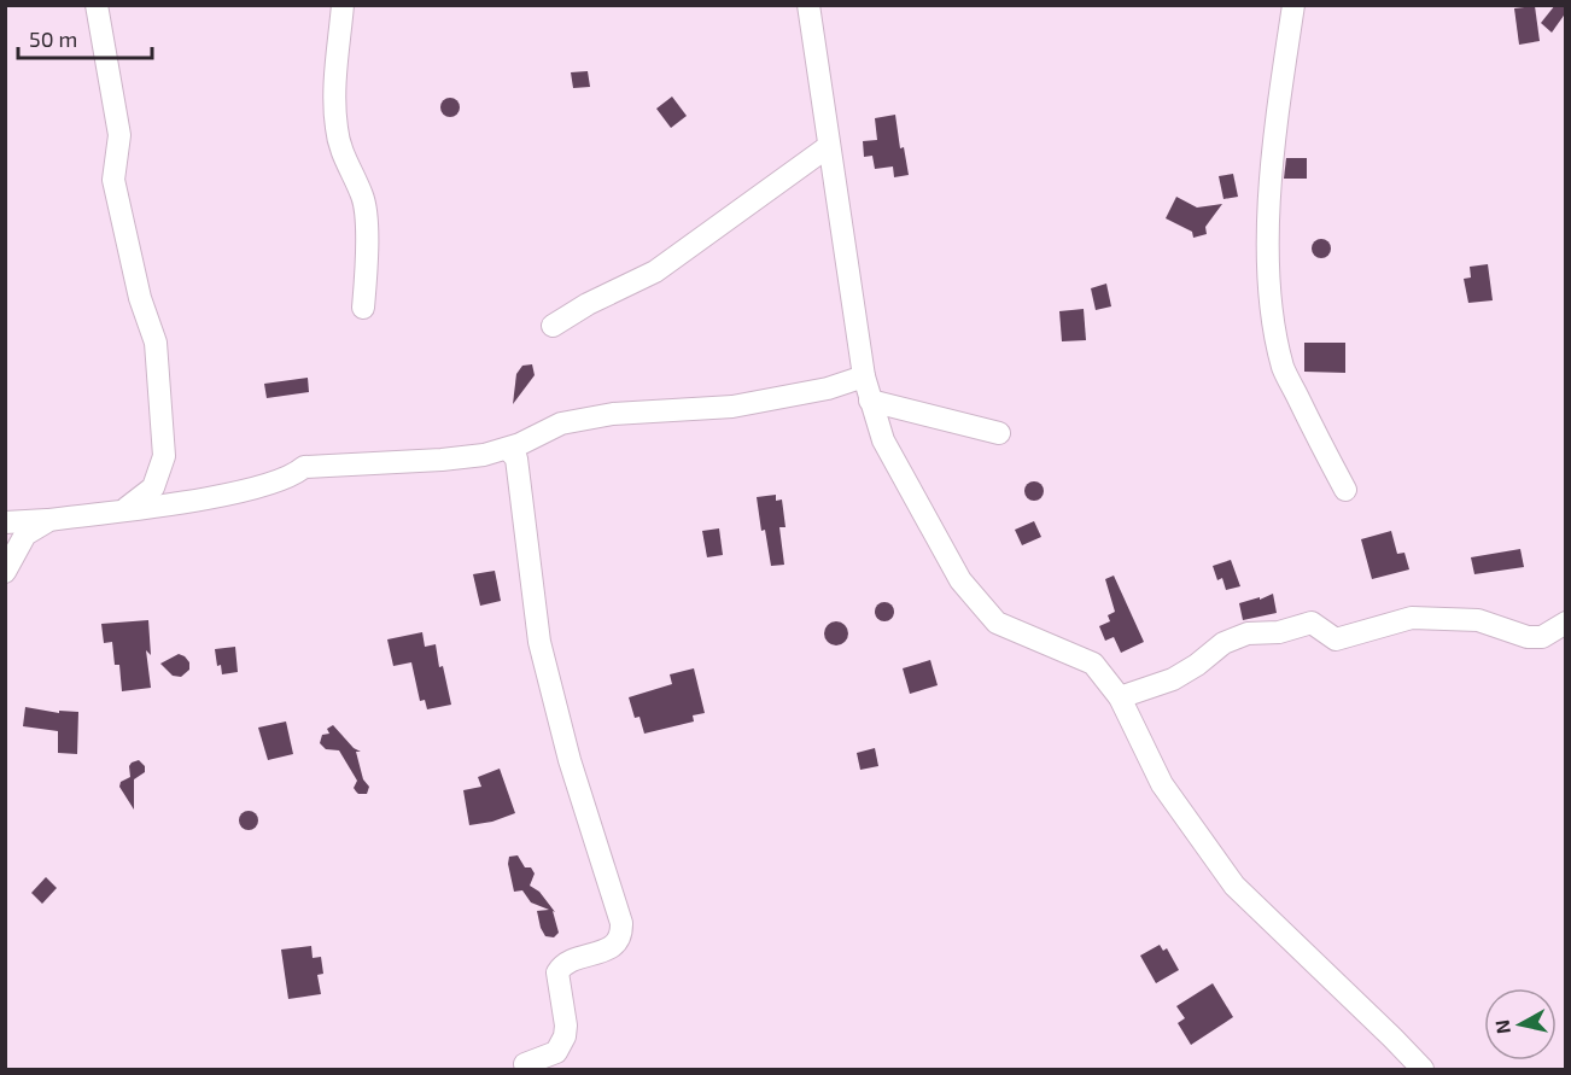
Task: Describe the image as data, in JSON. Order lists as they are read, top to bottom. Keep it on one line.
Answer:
{"scale_bar":"50 m","north":"left"}
